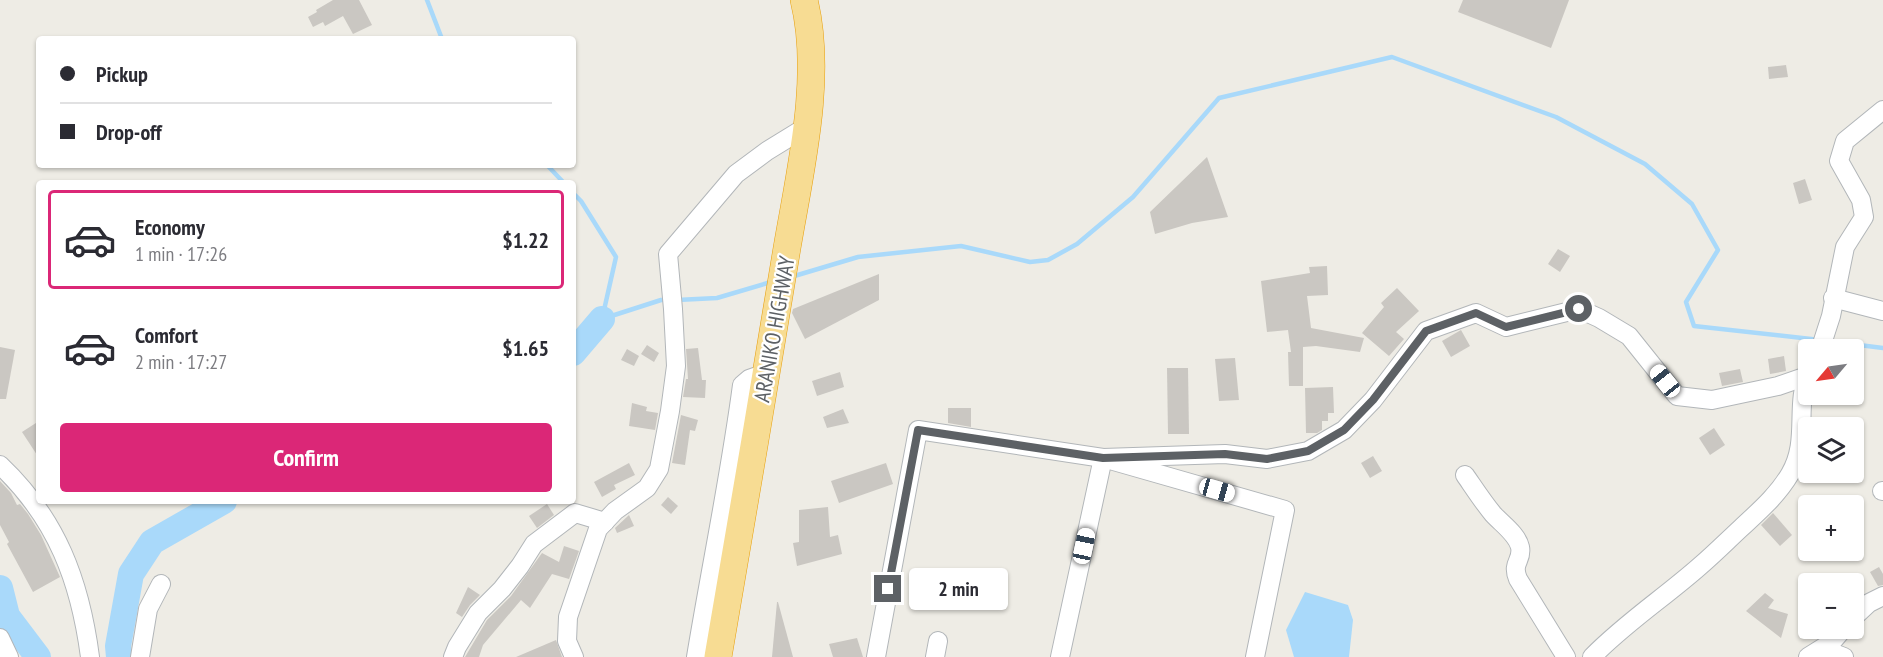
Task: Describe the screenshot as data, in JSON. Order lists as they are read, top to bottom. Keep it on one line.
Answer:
{"streets":{"highway":["ARANIKO HIGHWAY"]},"north":"bottom left","page":{"banner":["Pickup","Drop-off"],"list":[{"name":"Economy","note":"1 min · 17:26","value":"$1.22"},{"name":"Comfort","note":"2 min · 17:27","value":"$1.65"}],"map_buttons":["+","−"],"buttons":"Confirm","bubble":"2 min"}}
